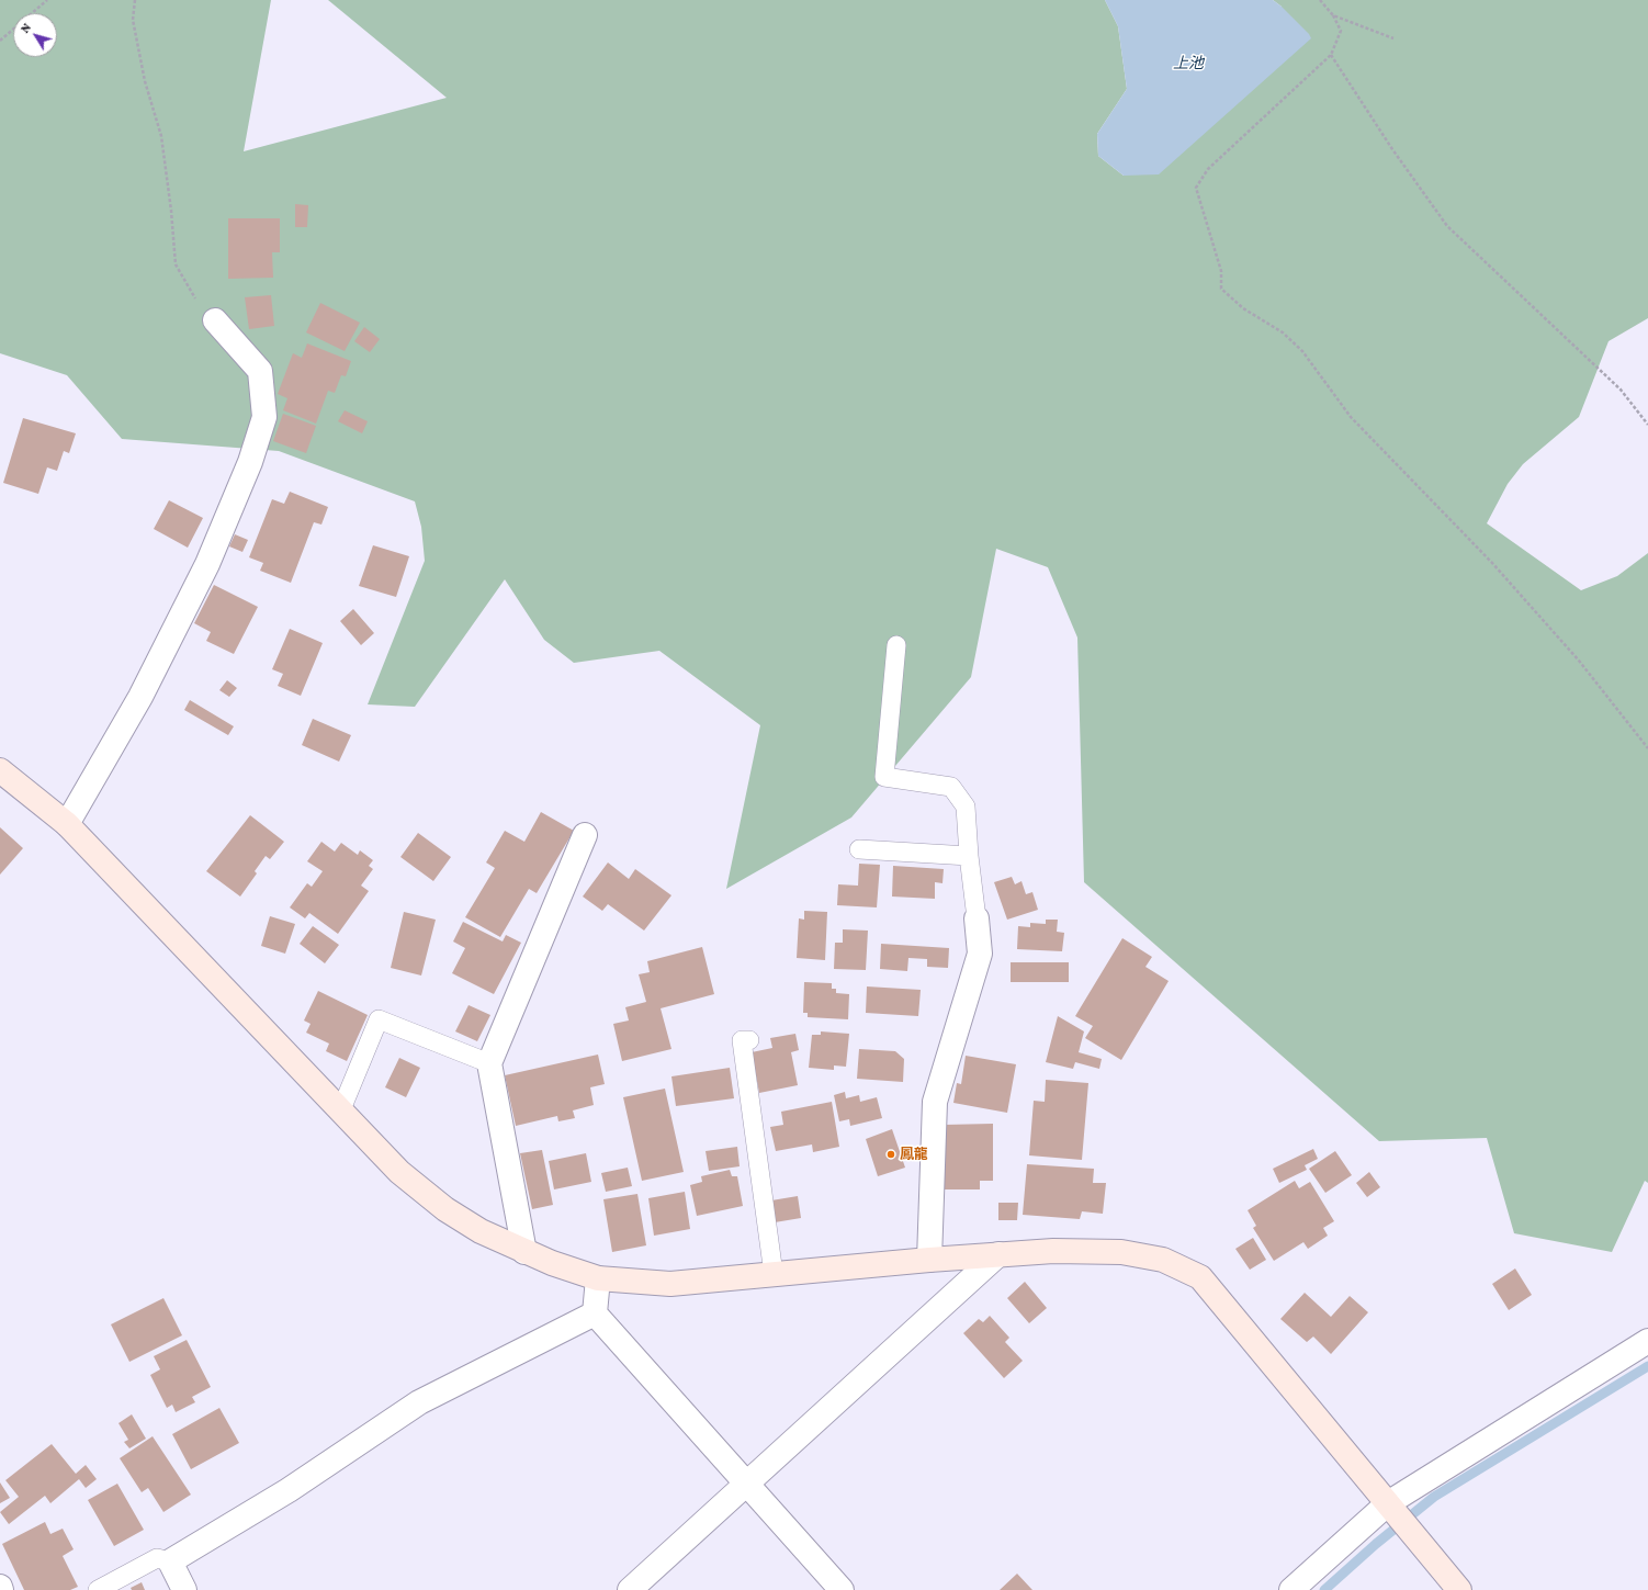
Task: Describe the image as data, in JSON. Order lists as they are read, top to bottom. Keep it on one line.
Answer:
{"water":["上池"],"places":["鳳龍"],"north":"top left"}
